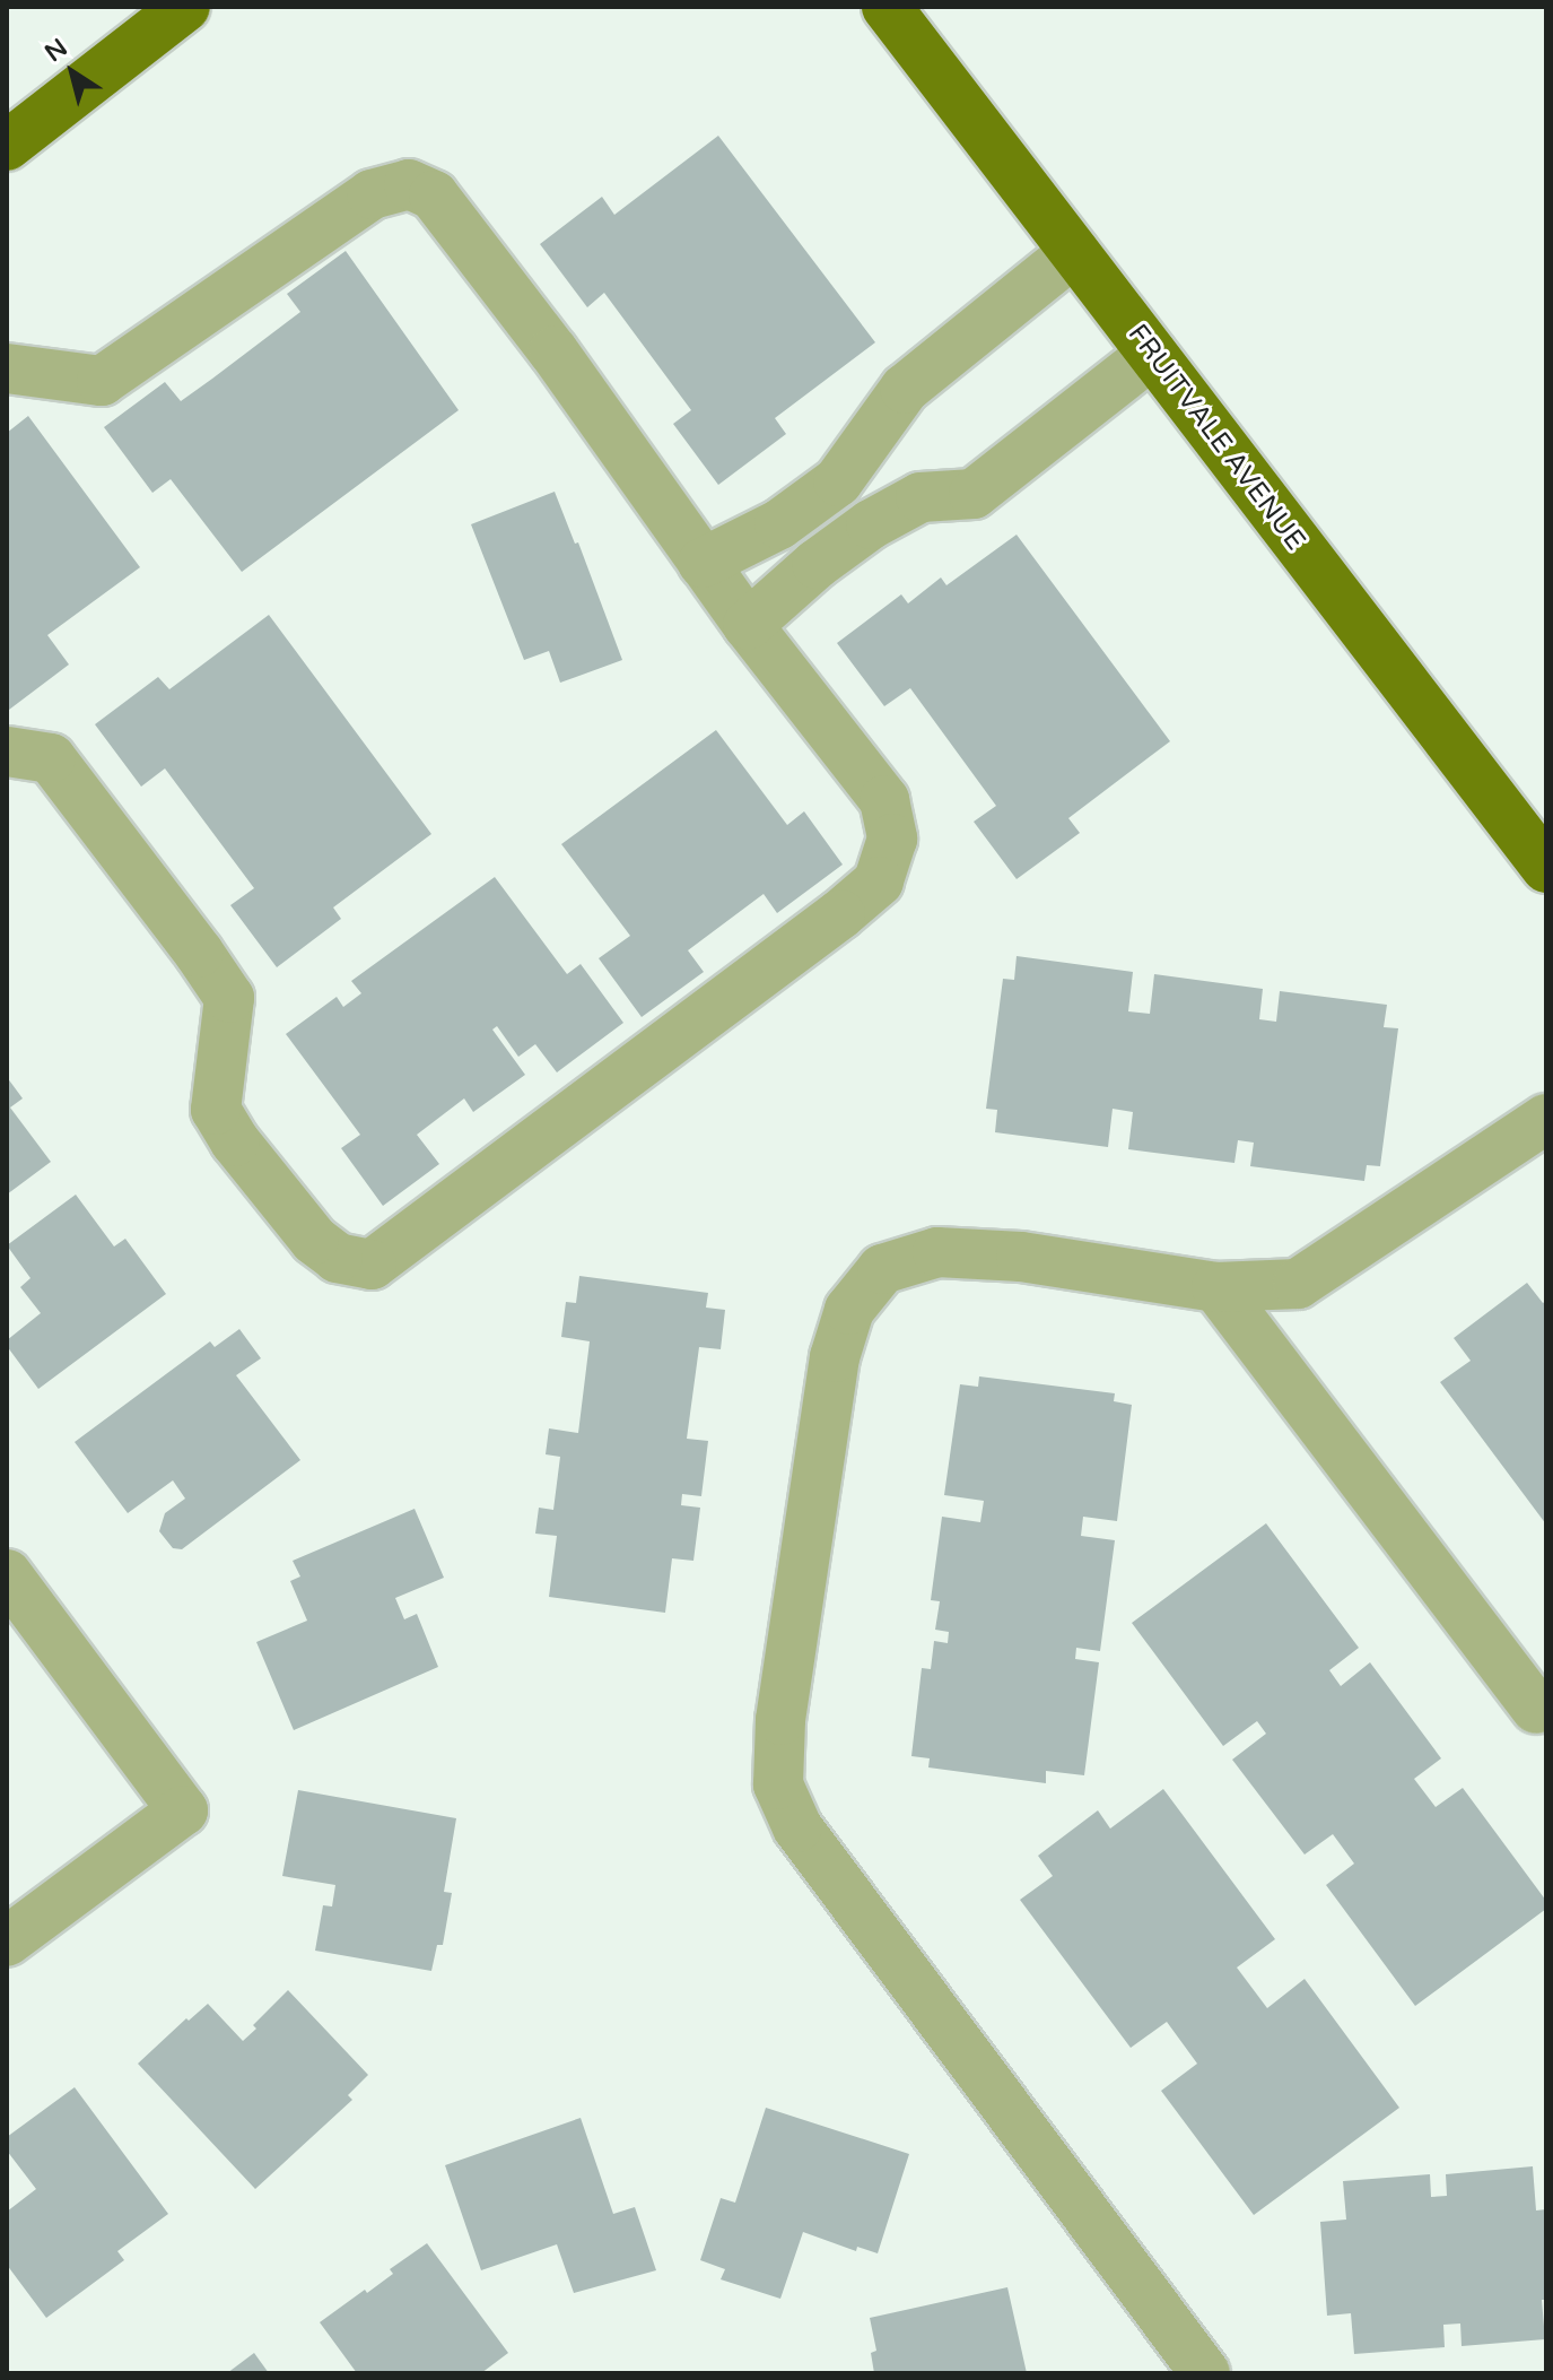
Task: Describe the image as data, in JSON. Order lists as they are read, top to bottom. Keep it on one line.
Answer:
{"streets":{"main road":["FRUITVALE AVENUE"]},"north":"top left"}
